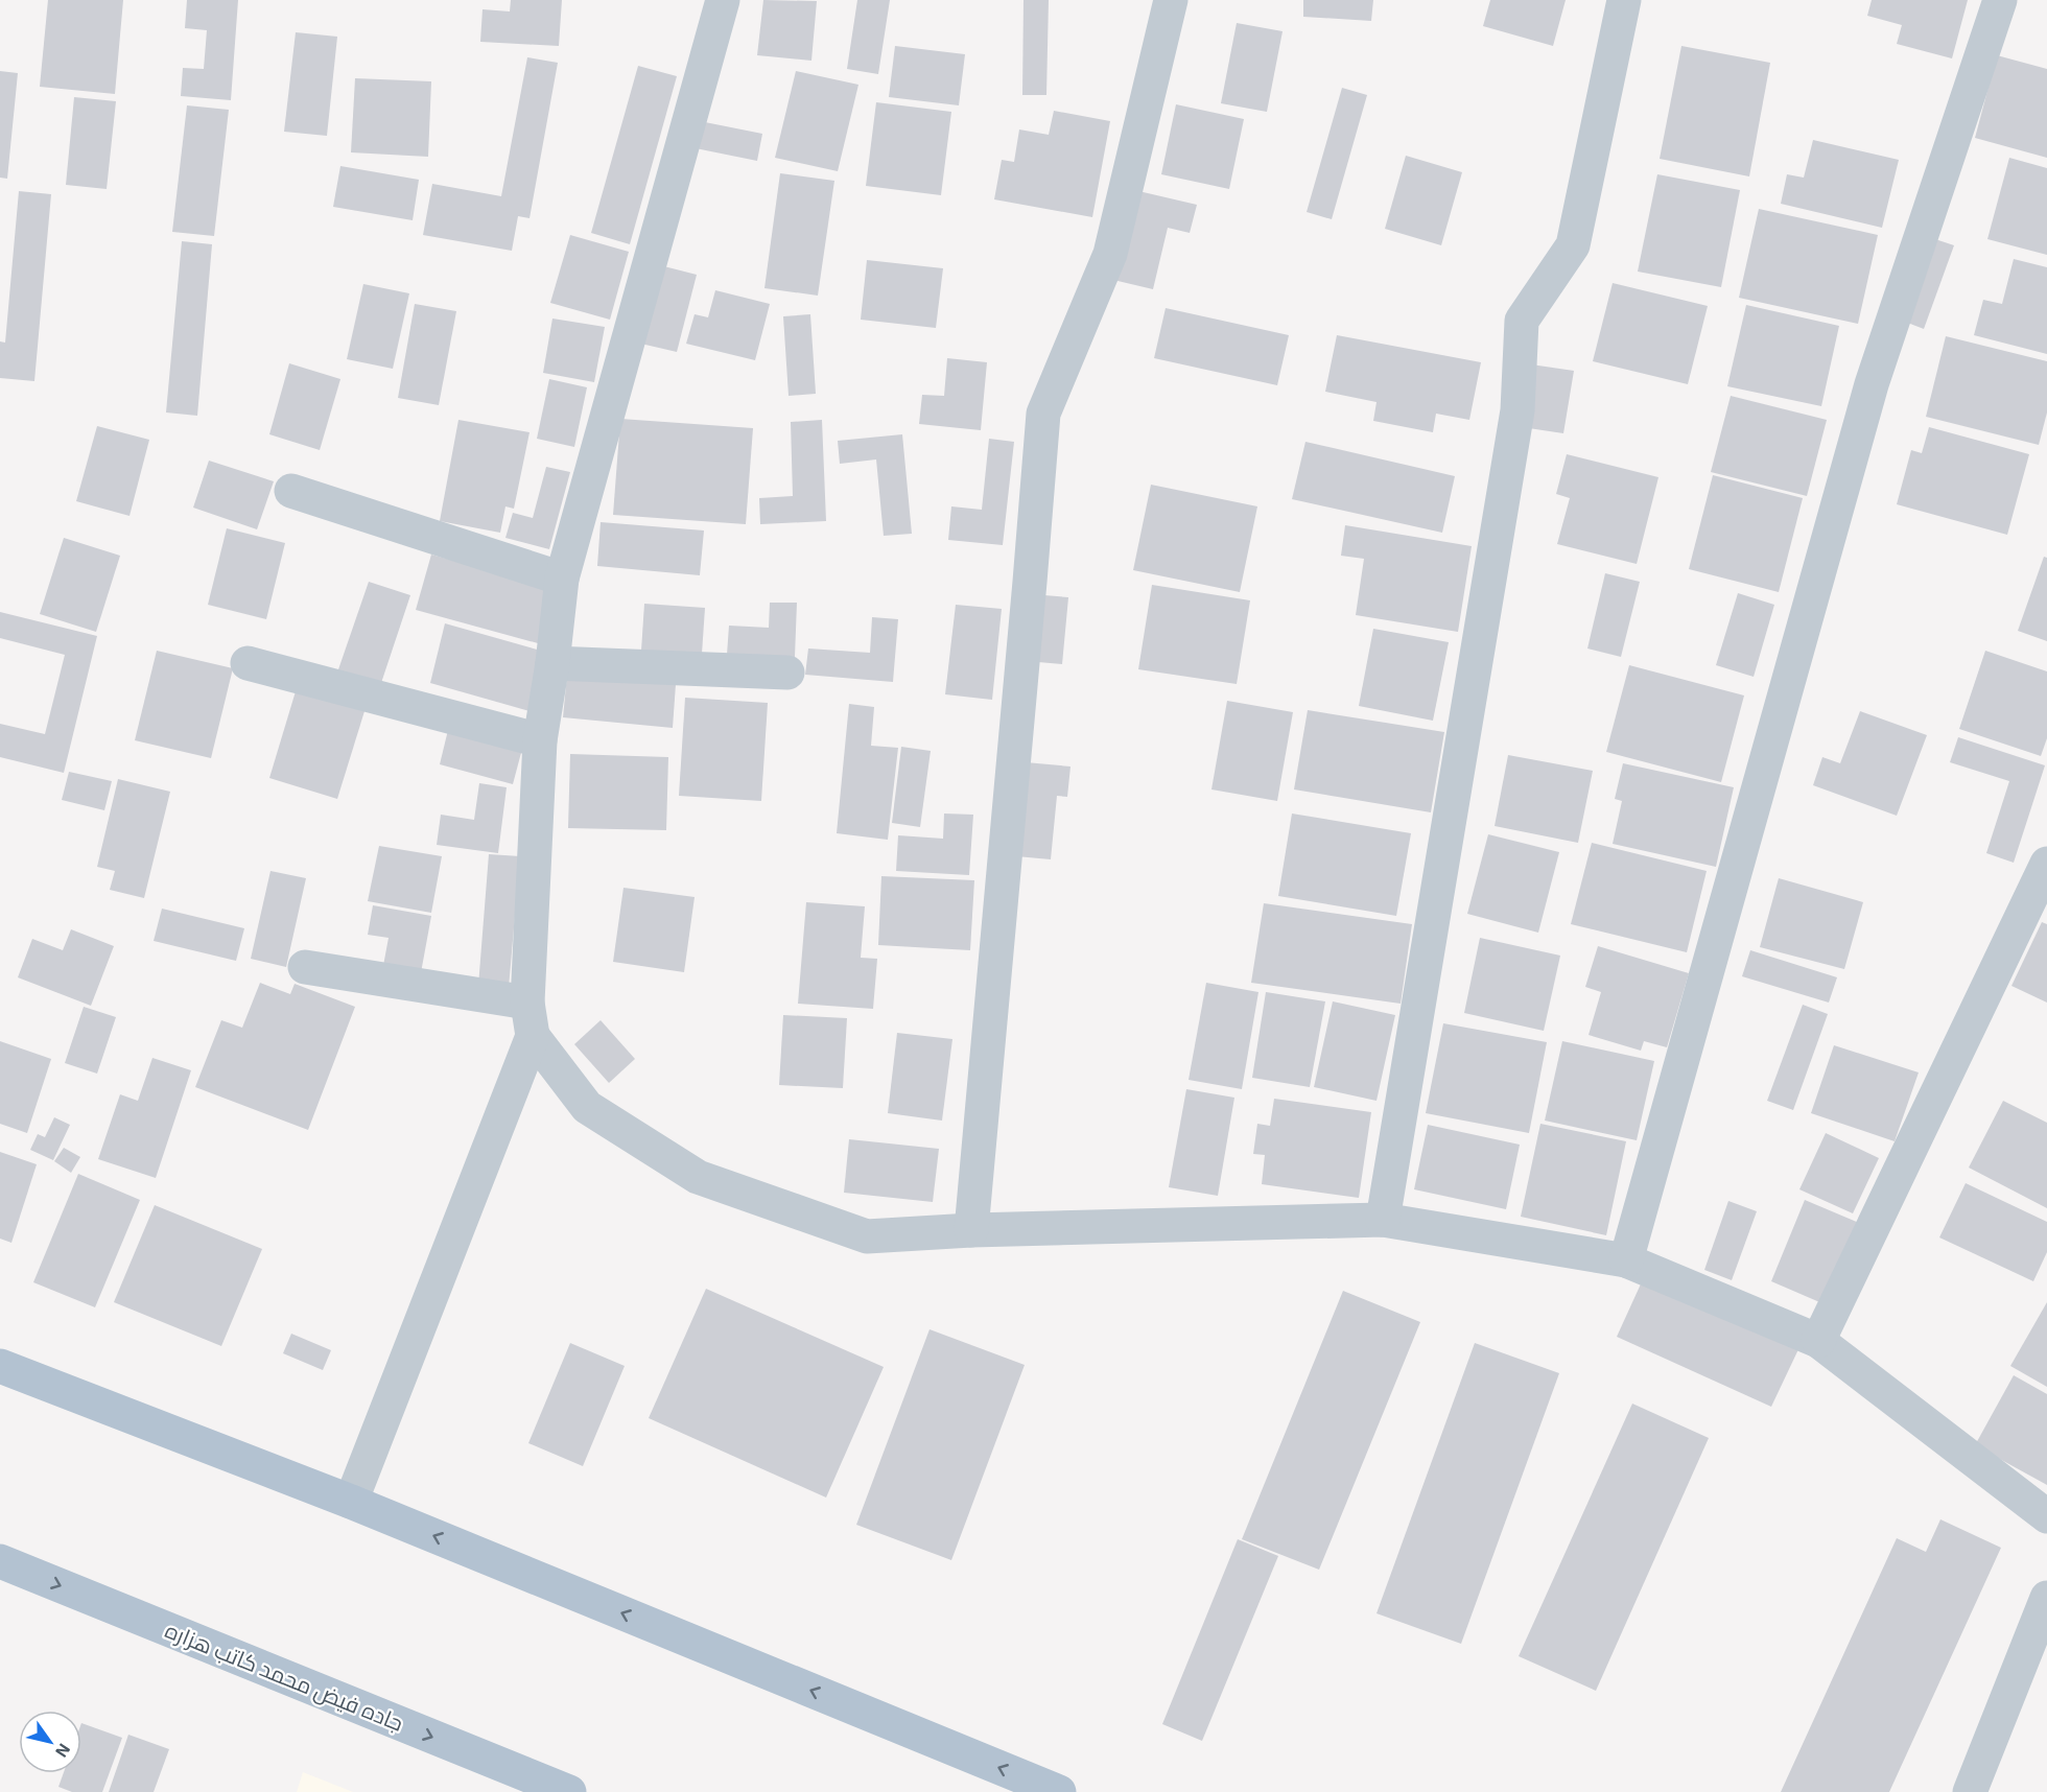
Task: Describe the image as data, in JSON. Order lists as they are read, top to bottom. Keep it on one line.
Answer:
{"streets":{"main road":["جاده فیض محمد کاتب هزاره"]},"north":"bottom right"}
